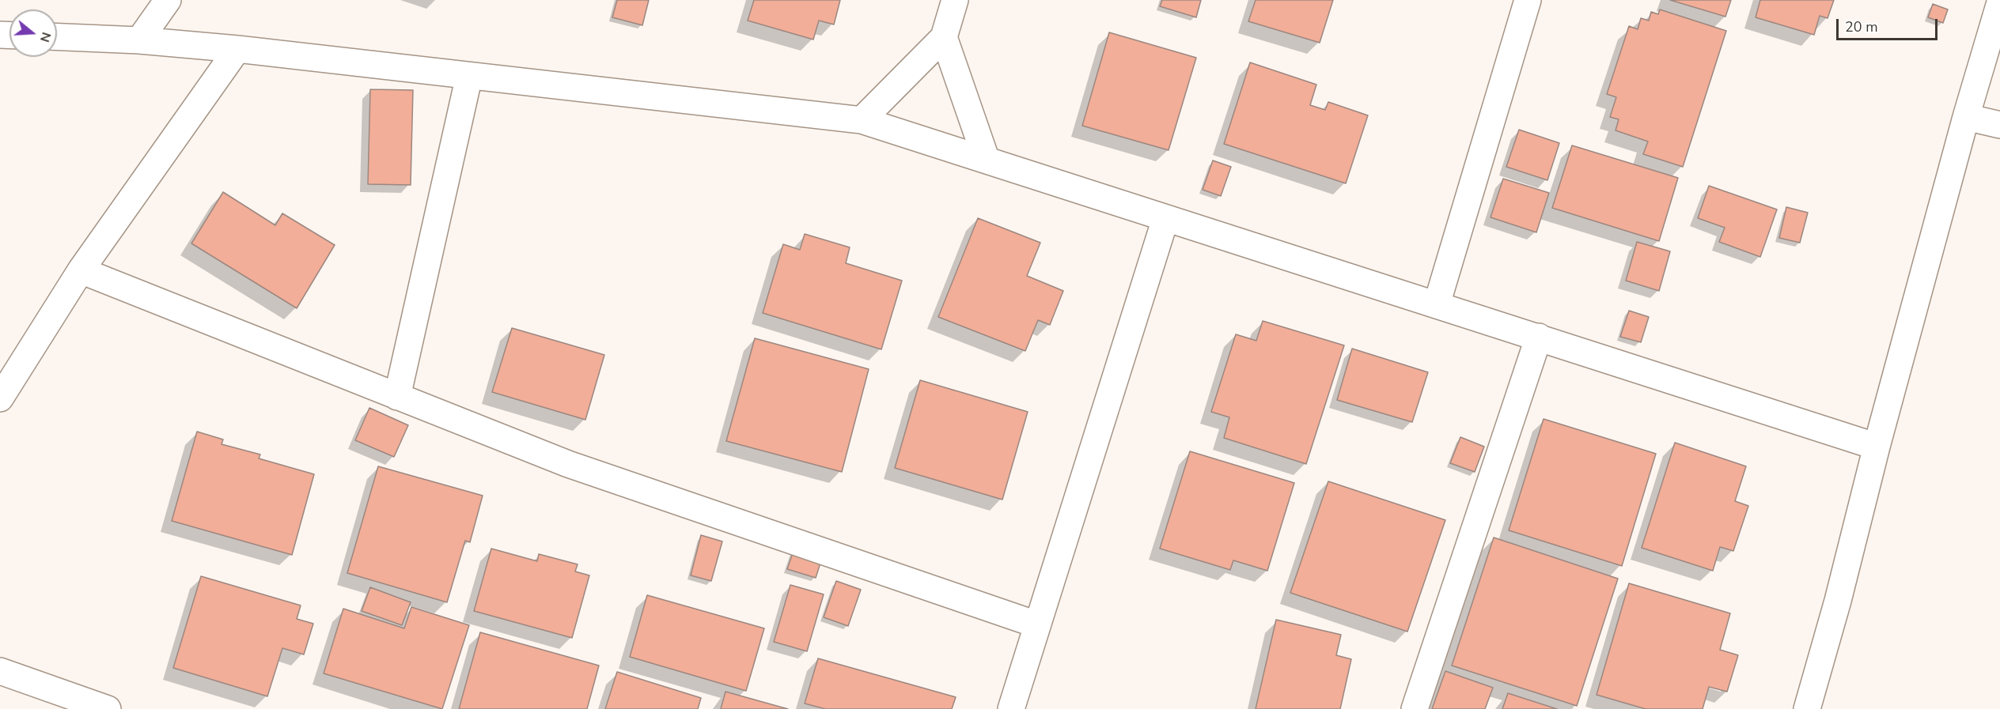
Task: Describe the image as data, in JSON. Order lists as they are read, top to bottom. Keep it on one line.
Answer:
{"scale_bar":"20 m","north":"right"}
